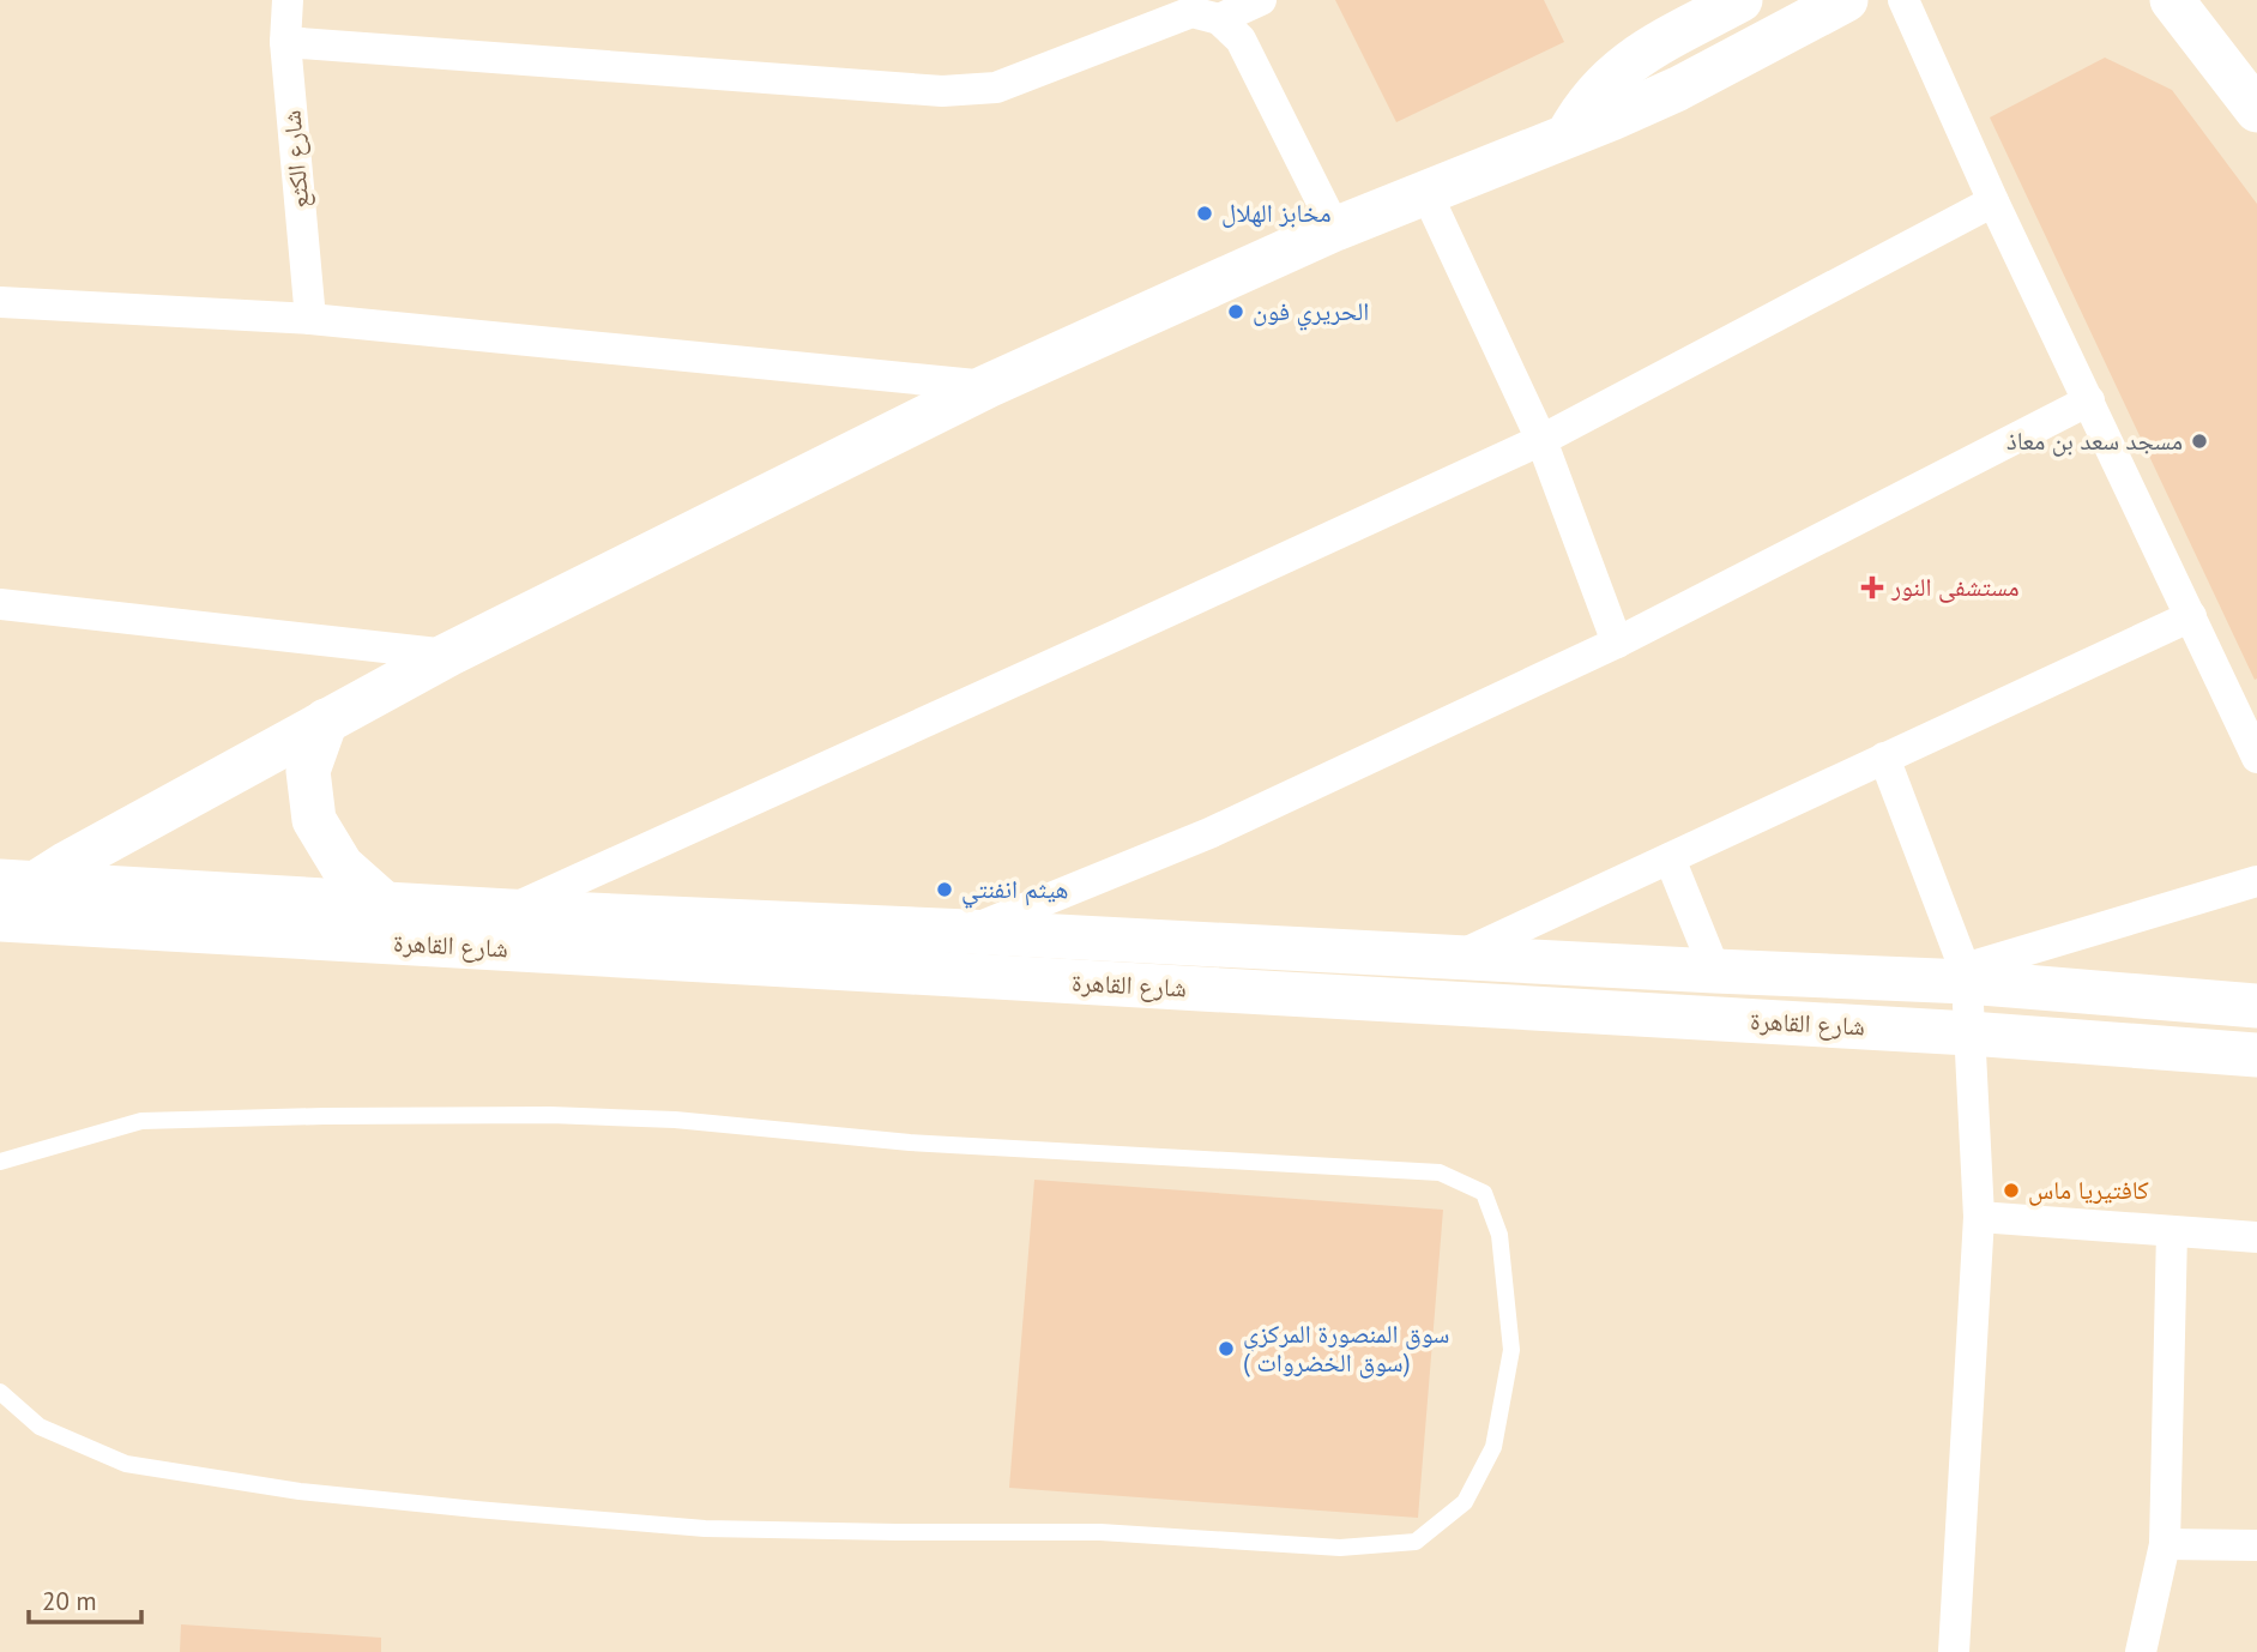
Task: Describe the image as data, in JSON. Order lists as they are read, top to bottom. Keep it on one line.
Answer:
{"streets":{"street":["شارع الكثع","شارع القاهرة"]},"places":{"other":["مخابز الهلال","الحريري فون","مسجد سعد بن معاذ","هيثم انفنتي","كافتيريا ماس","سوق المنصورة المركزي ( سوق الخضروات)"],"health":["مستشفى النور"]},"scale_bar":"20 m"}
